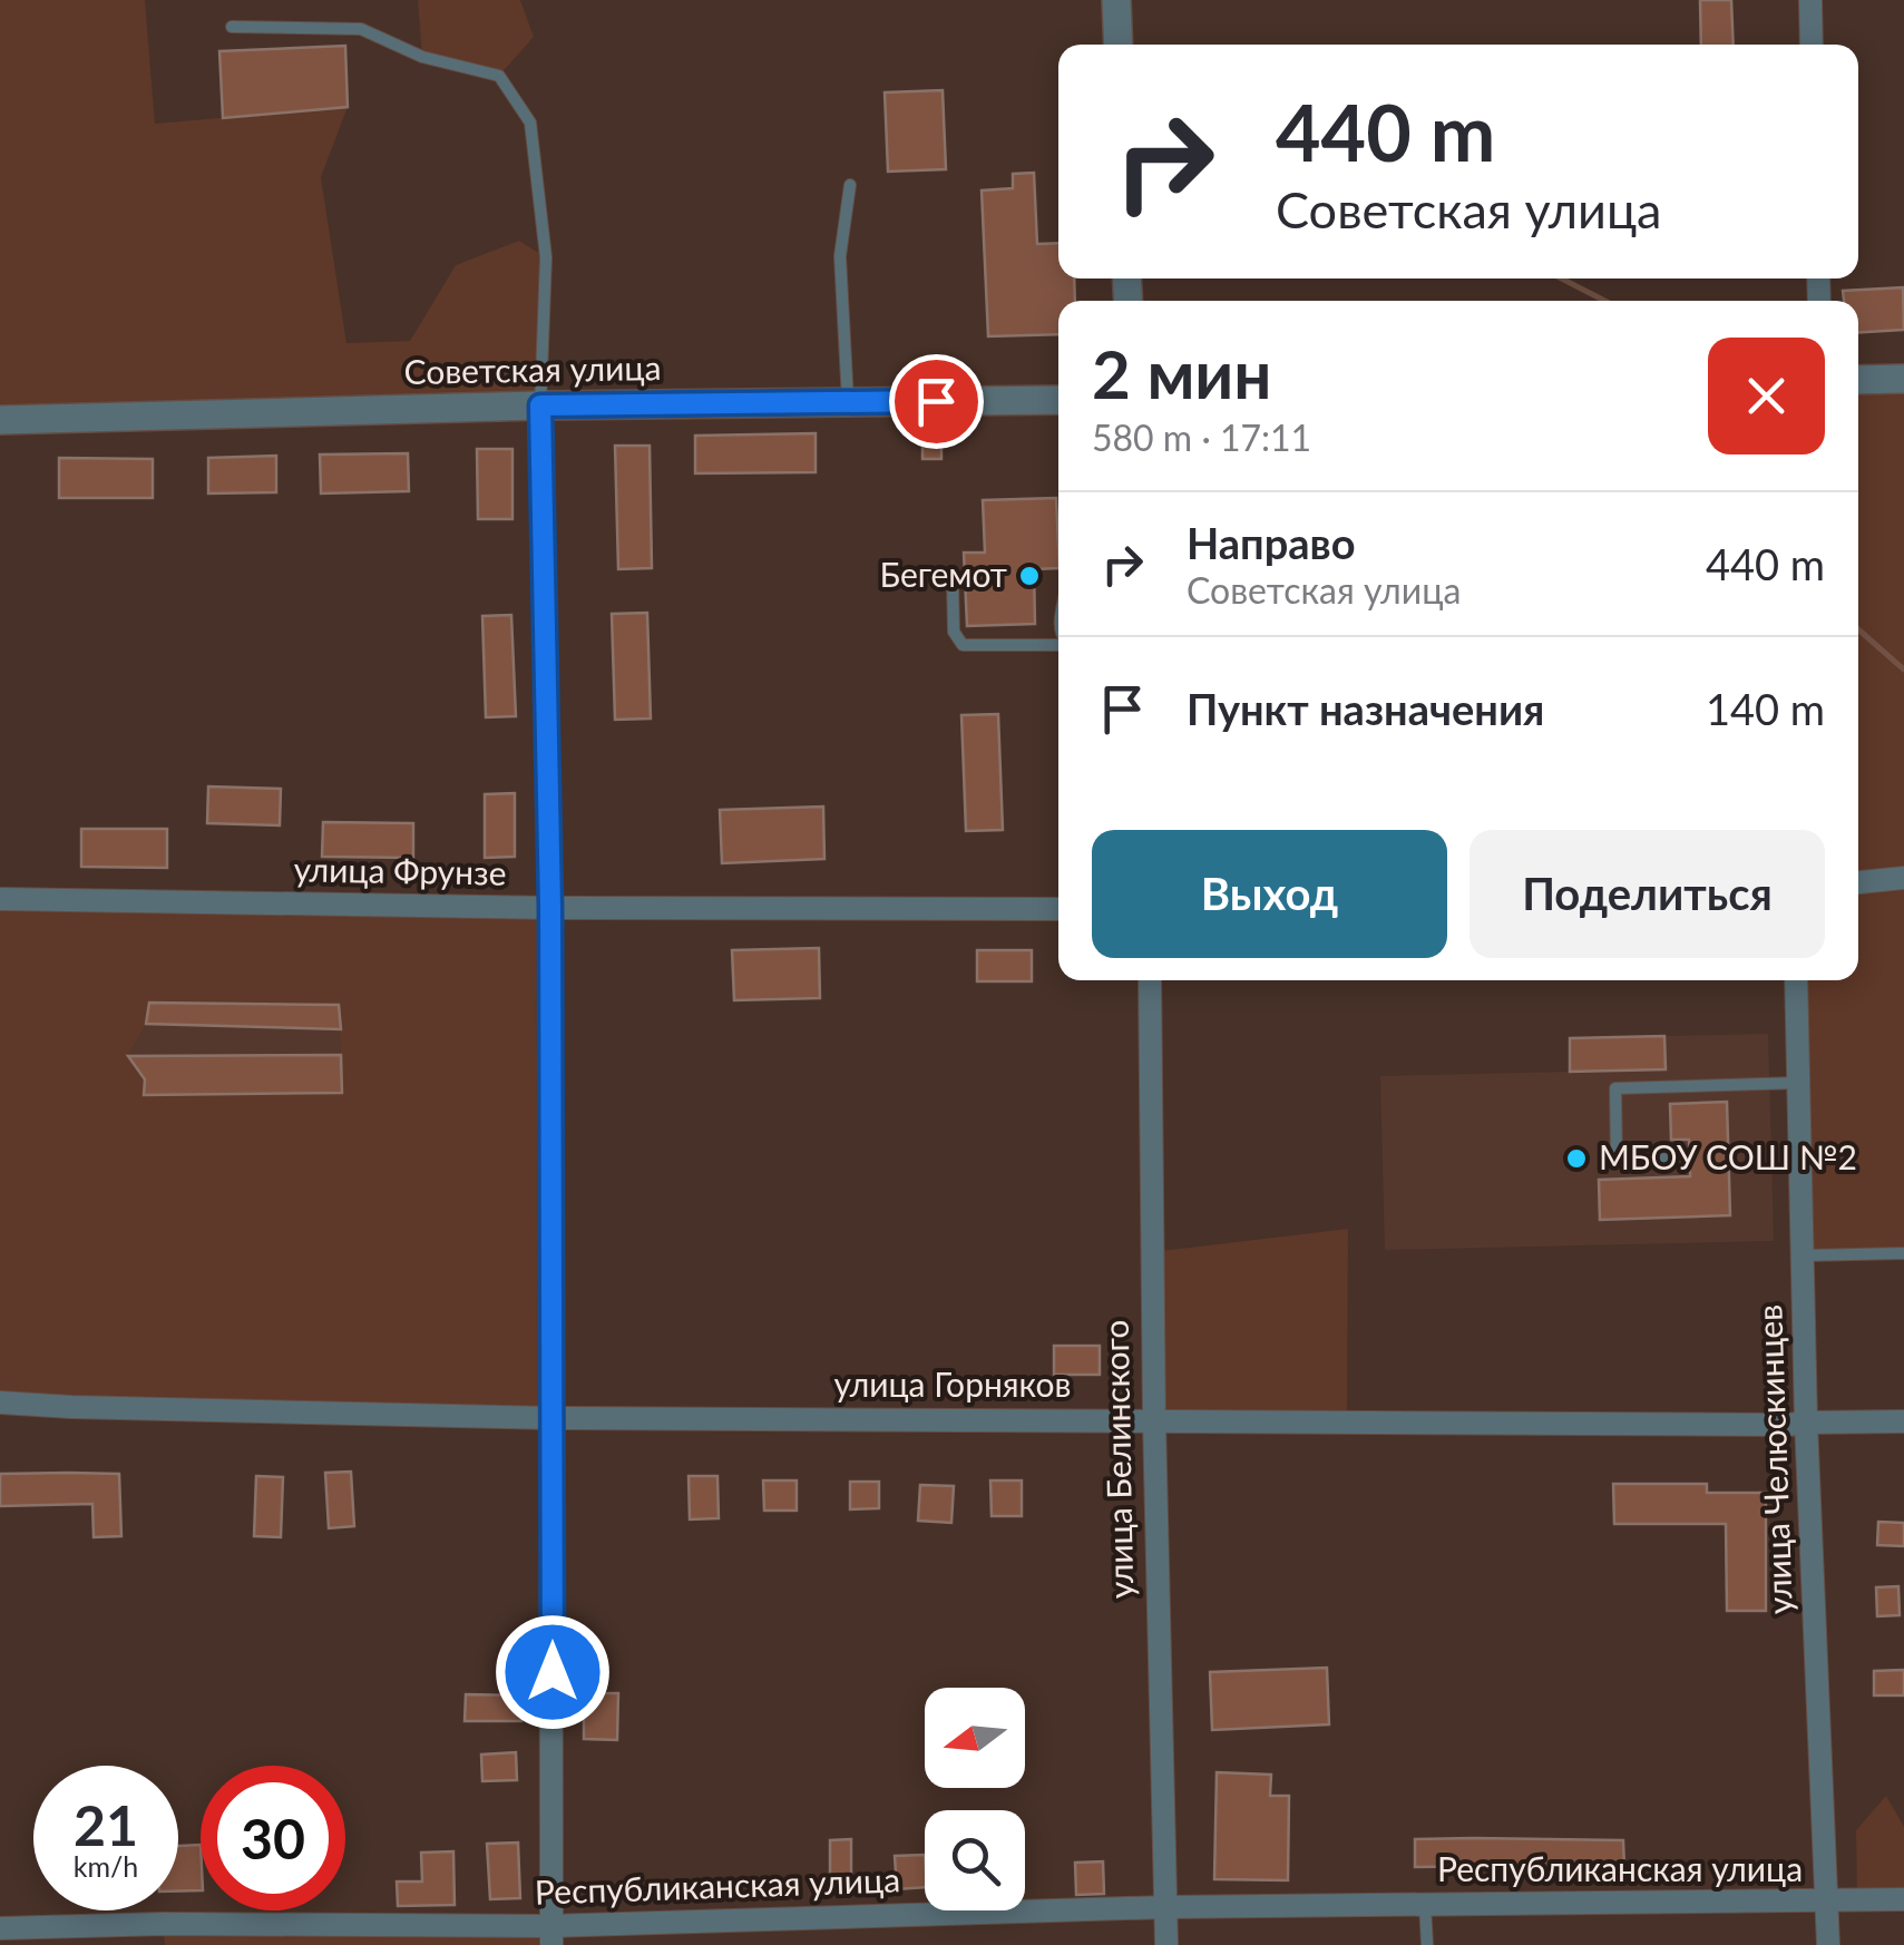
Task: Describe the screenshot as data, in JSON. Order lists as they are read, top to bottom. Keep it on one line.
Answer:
{"streets":{"street":["Советская улица","улица Фрунзе","улица Горняков","улица Белинского","улица Челюскинцев","Республиканская улица"]},"crossings":[["улица Горняков","улица Белинского"],["улица Горняков","улица Челюскинцев"],["улица Белинского","Республиканская улица"],["улица Челюскинцев","Республиканская улица"]],"places":["Бегемот","МБОУ СОШ №2"],"north":"left","page":{"turn":["440 m","Советская улица"],"heading":["2 мин","580 m · 17:11"],"list":[{"name":"Направо","note":"Советская улица","value":"440 m"},{"name":"Пункт назначения","value":"140 m"}],"buttons":["Выход","Поделиться"],"speed":"21 km/h","limit":"30"}}
